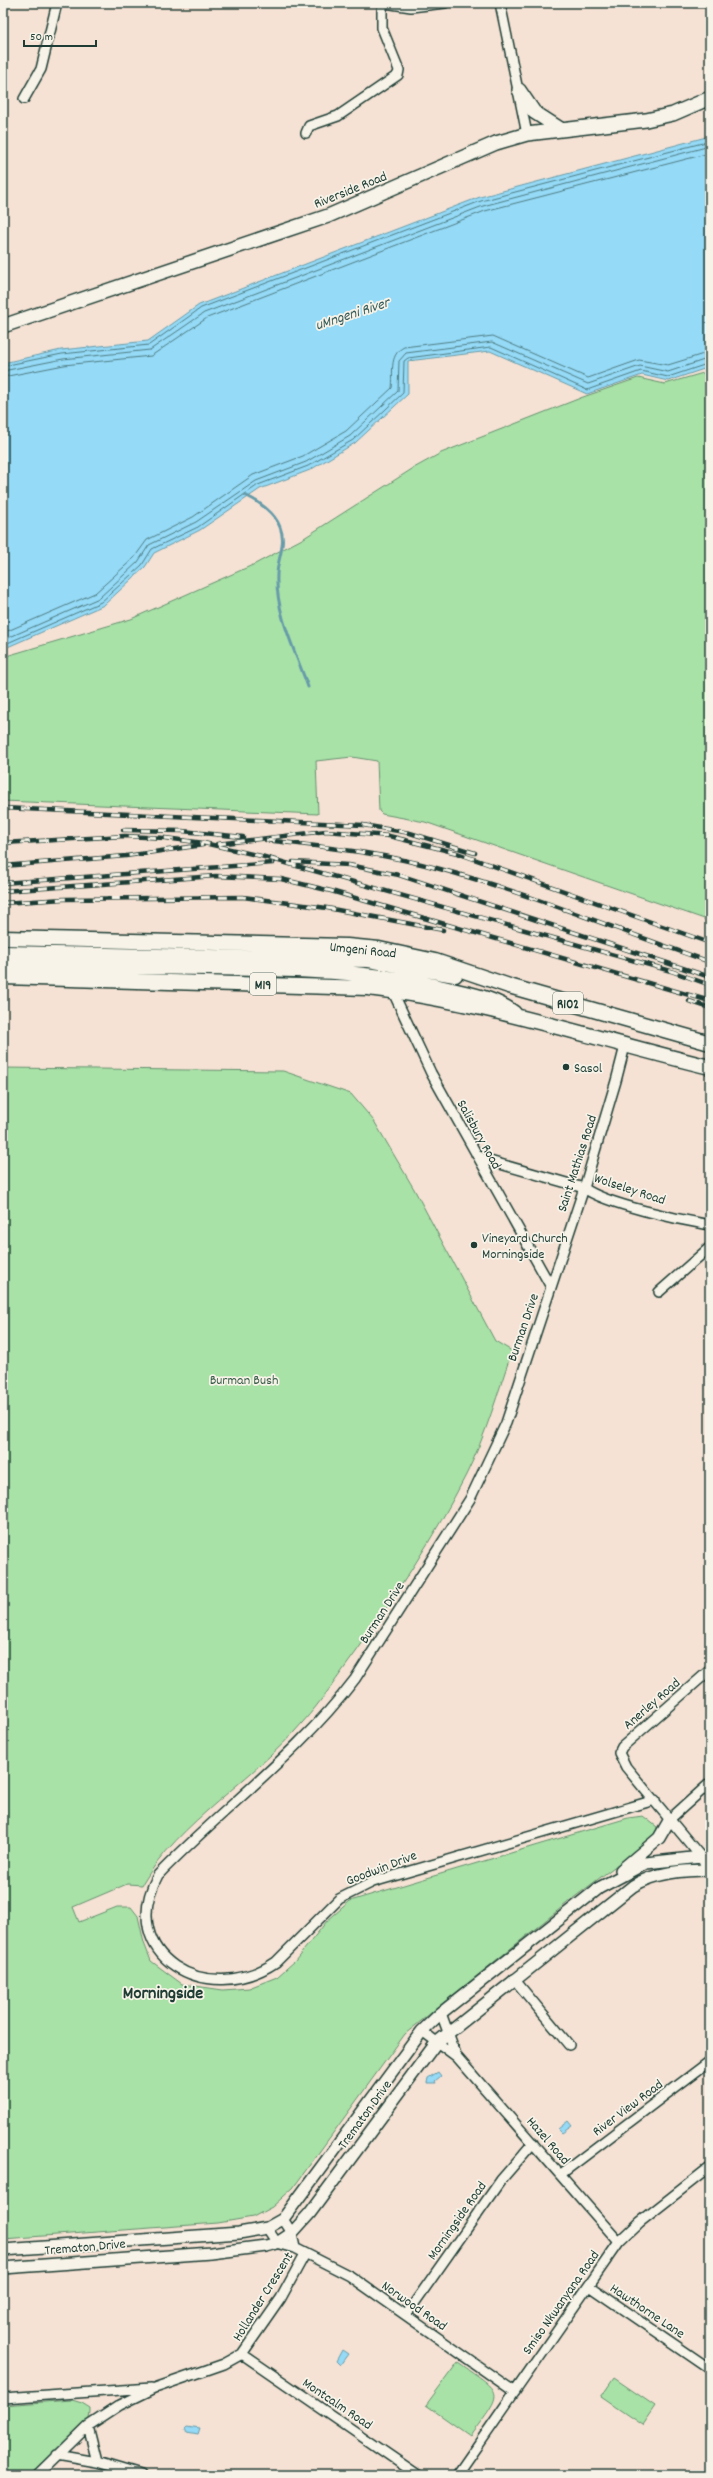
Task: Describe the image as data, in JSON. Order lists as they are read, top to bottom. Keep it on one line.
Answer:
{"streets":{"main road":["Riverside Road","Umgeni Road","M19","R102"],"street":["Salisbury Road","Saint Mathias Road","Wolseley Road","Burman Drive","Anerley Road","Goodwin Drive","River View Road","Trematon Drive","Hazel Road","Morningside Road","Hollander Crescent","Smiso Nkwanyana Road","Norwood Road","Hawthorne Lane","Montcalm Road"]},"crossings":[["M19","R102"],["M19","Salisbury Road"],["R102","Saint Mathias Road"],["Salisbury Road","Saint Mathias Road"],["Salisbury Road","Wolseley Road"],["Salisbury Road","Burman Drive"],["Saint Mathias Road","Wolseley Road"],["Saint Mathias Road","Burman Drive"],["Burman Drive","Goodwin Drive"],["Anerley Road","Goodwin Drive"],["River View Road","Hazel Road"],["Trematon Drive","Hazel Road"],["Trematon Drive","Norwood Road"],["Hazel Road","Morningside Road"],["Hazel Road","Smiso Nkwanyana Road"],["Morningside Road","Norwood Road"],["Hollander Crescent","Norwood Road"],["Hollander Crescent","Montcalm Road"],["Smiso Nkwanyana Road","Norwood Road"],["Smiso Nkwanyana Road","Hawthorne Lane"]],"districts":["Morningside"],"water":["uMngeni River"],"parks":["Burman Bush"],"places":["Sasol","Vineyard Church Morningside"],"scale_bar":"50 m"}
